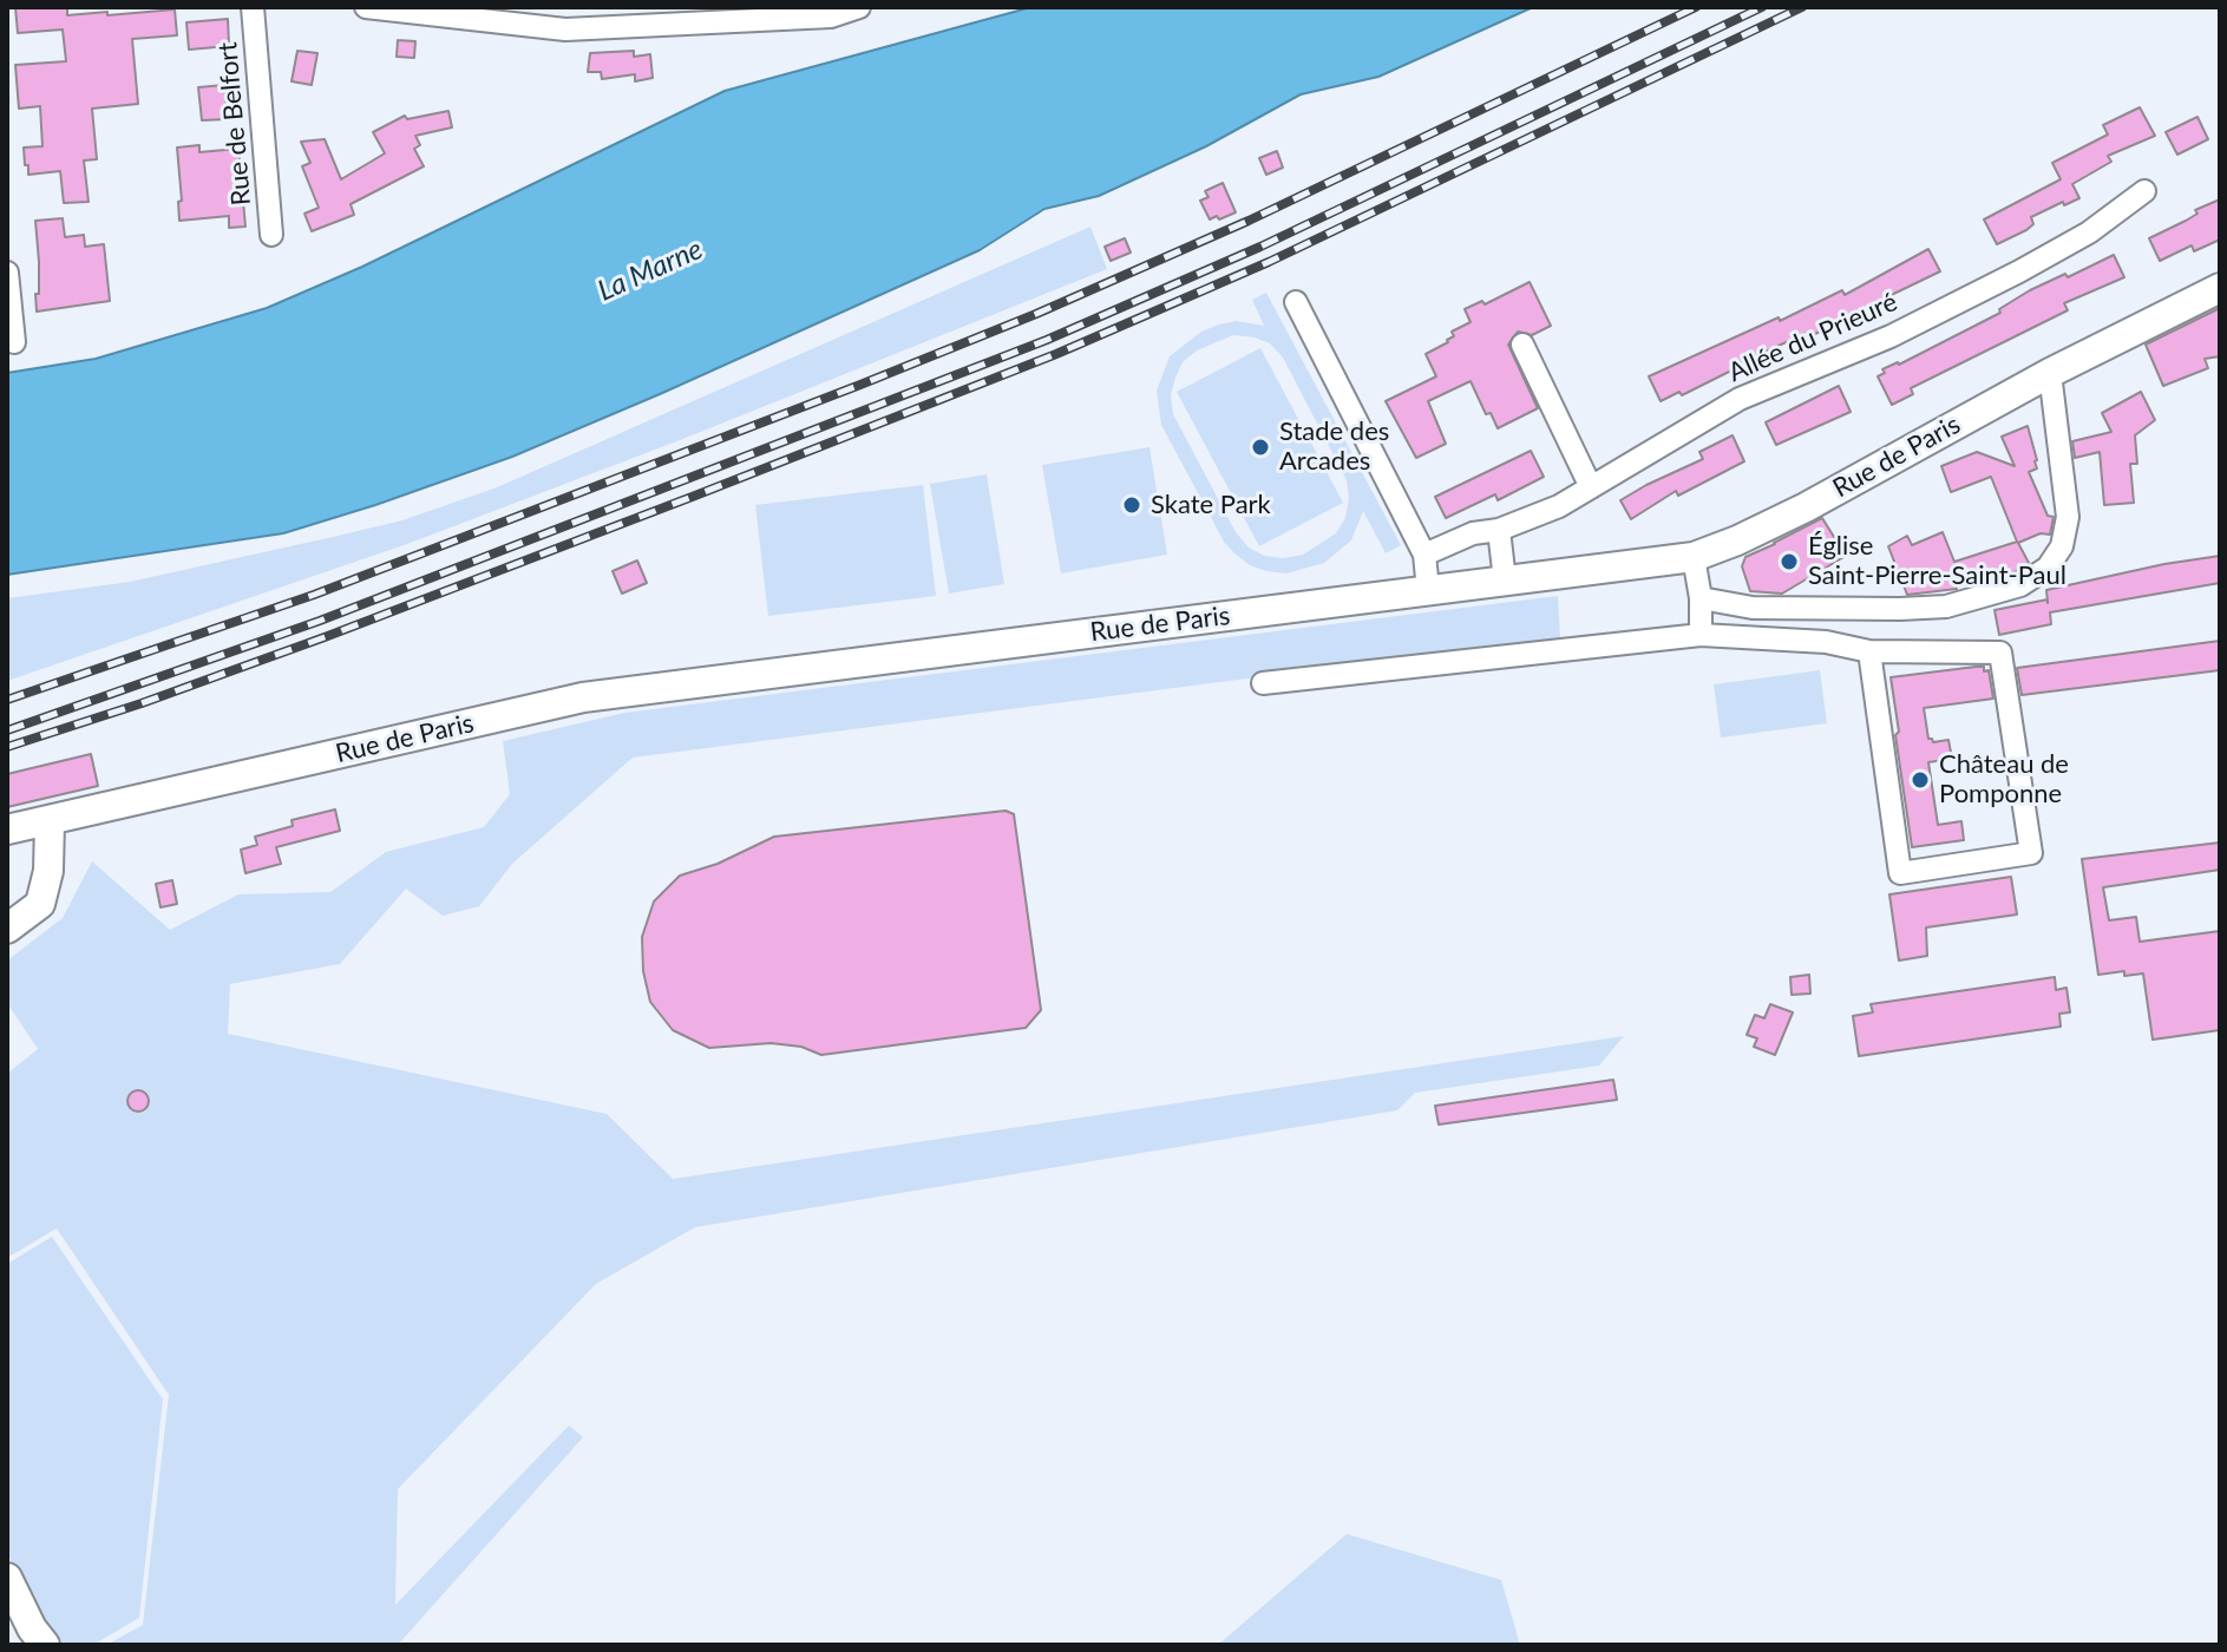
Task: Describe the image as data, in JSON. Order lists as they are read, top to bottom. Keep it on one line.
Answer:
{"streets":{"main road":["Rue de Paris"],"street":["Rue de Belfort","Allée du Prieuré"]},"water":["La Marne"],"places":["Stade des Arcades","Skate Park","Église Saint-Pierre-Saint-Paul","Château de Pomponne"]}
